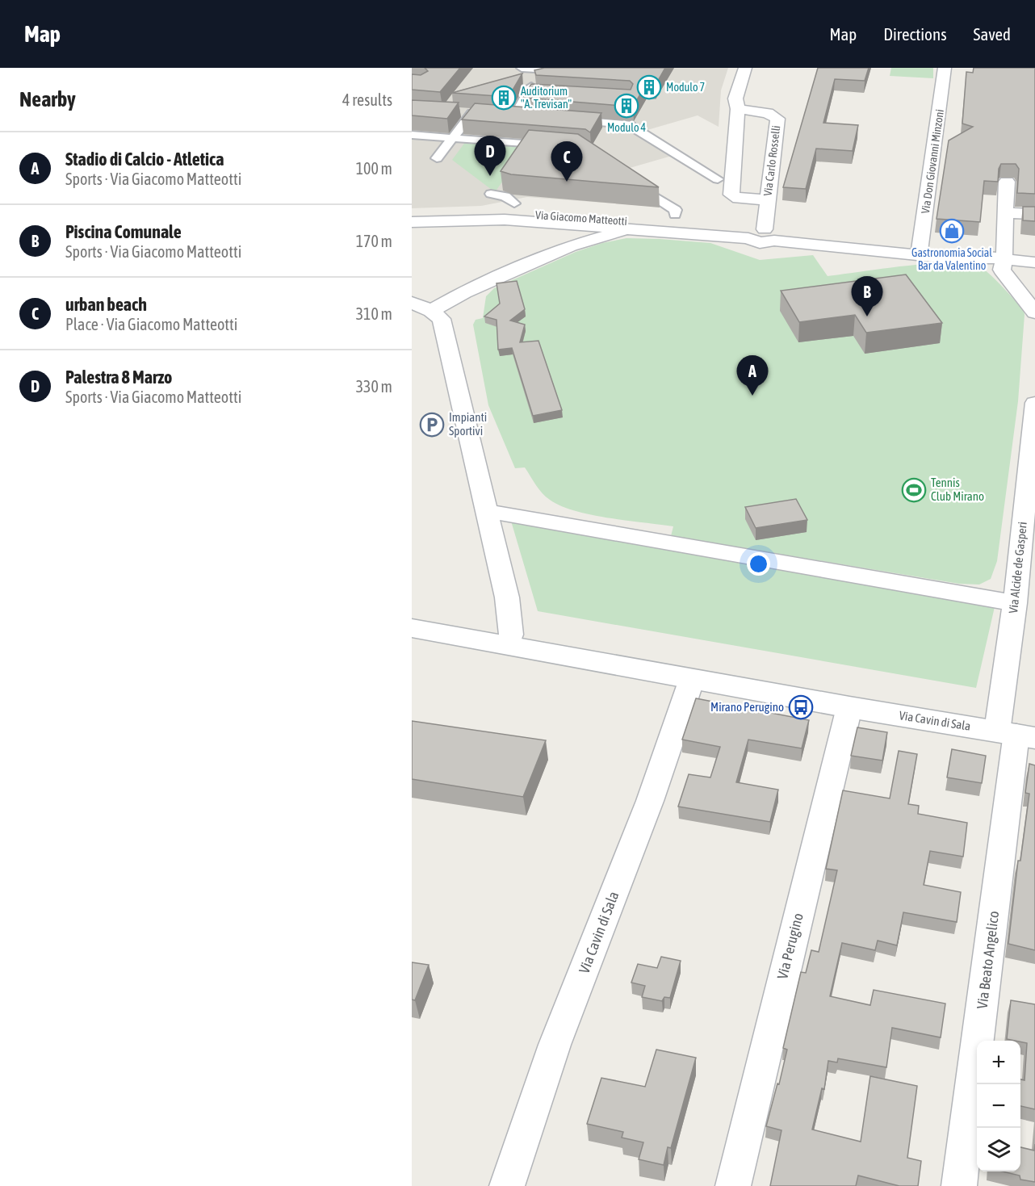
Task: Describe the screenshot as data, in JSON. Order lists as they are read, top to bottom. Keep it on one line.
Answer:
{"streets":{"main road":["Via Cavin di Sala"],"street":["Via Carlo Rosselli","Via Don Giovanni Minzoni","Via Giacomo Matteotti","Via Alcide de Gasperi","Via Perugino","Via Beato Angelico"]},"crossings":[["Via Carlo Rosselli","Via Giacomo Matteotti"],["Via Don Giovanni Minzoni","Via Giacomo Matteotti"],["Via Alcide de Gasperi","Via Cavin di Sala"],["Via Alcide de Gasperi","Via Beato Angelico"],["Via Cavin di Sala","Via Perugino"],["Via Cavin di Sala","Via Beato Angelico"]],"places":{"building":["Modulo 7","Auditorium \"A. Trevisan\"","Modulo 4"],"shop":["Gastronomia Social Bar da Valentino"],"parking":["Impianti Sportivi"],"sports":["Tennis Club Mirano"],"bus stop":["Mirano Perugino"]},"page":{"header":"Map","nav":["Map","Directions","Saved"],"heading":["Nearby","4 results"],"list":[{"mark":"A","name":"Stadio di Calcio - Atletica","note":"Sports · Via Giacomo Matteotti","value":"100 m"},{"mark":"B","name":"Piscina Comunale","note":"Sports · Via Giacomo Matteotti","value":"170 m"},{"mark":"C","name":"urban beach","note":"Place · Via Giacomo Matteotti","value":"310 m"},{"mark":"D","name":"Palestra 8 Marzo","note":"Sports · Via Giacomo Matteotti","value":"330 m"}],"pins":["D","C","B","A"],"map_buttons":["+","−"]}}
